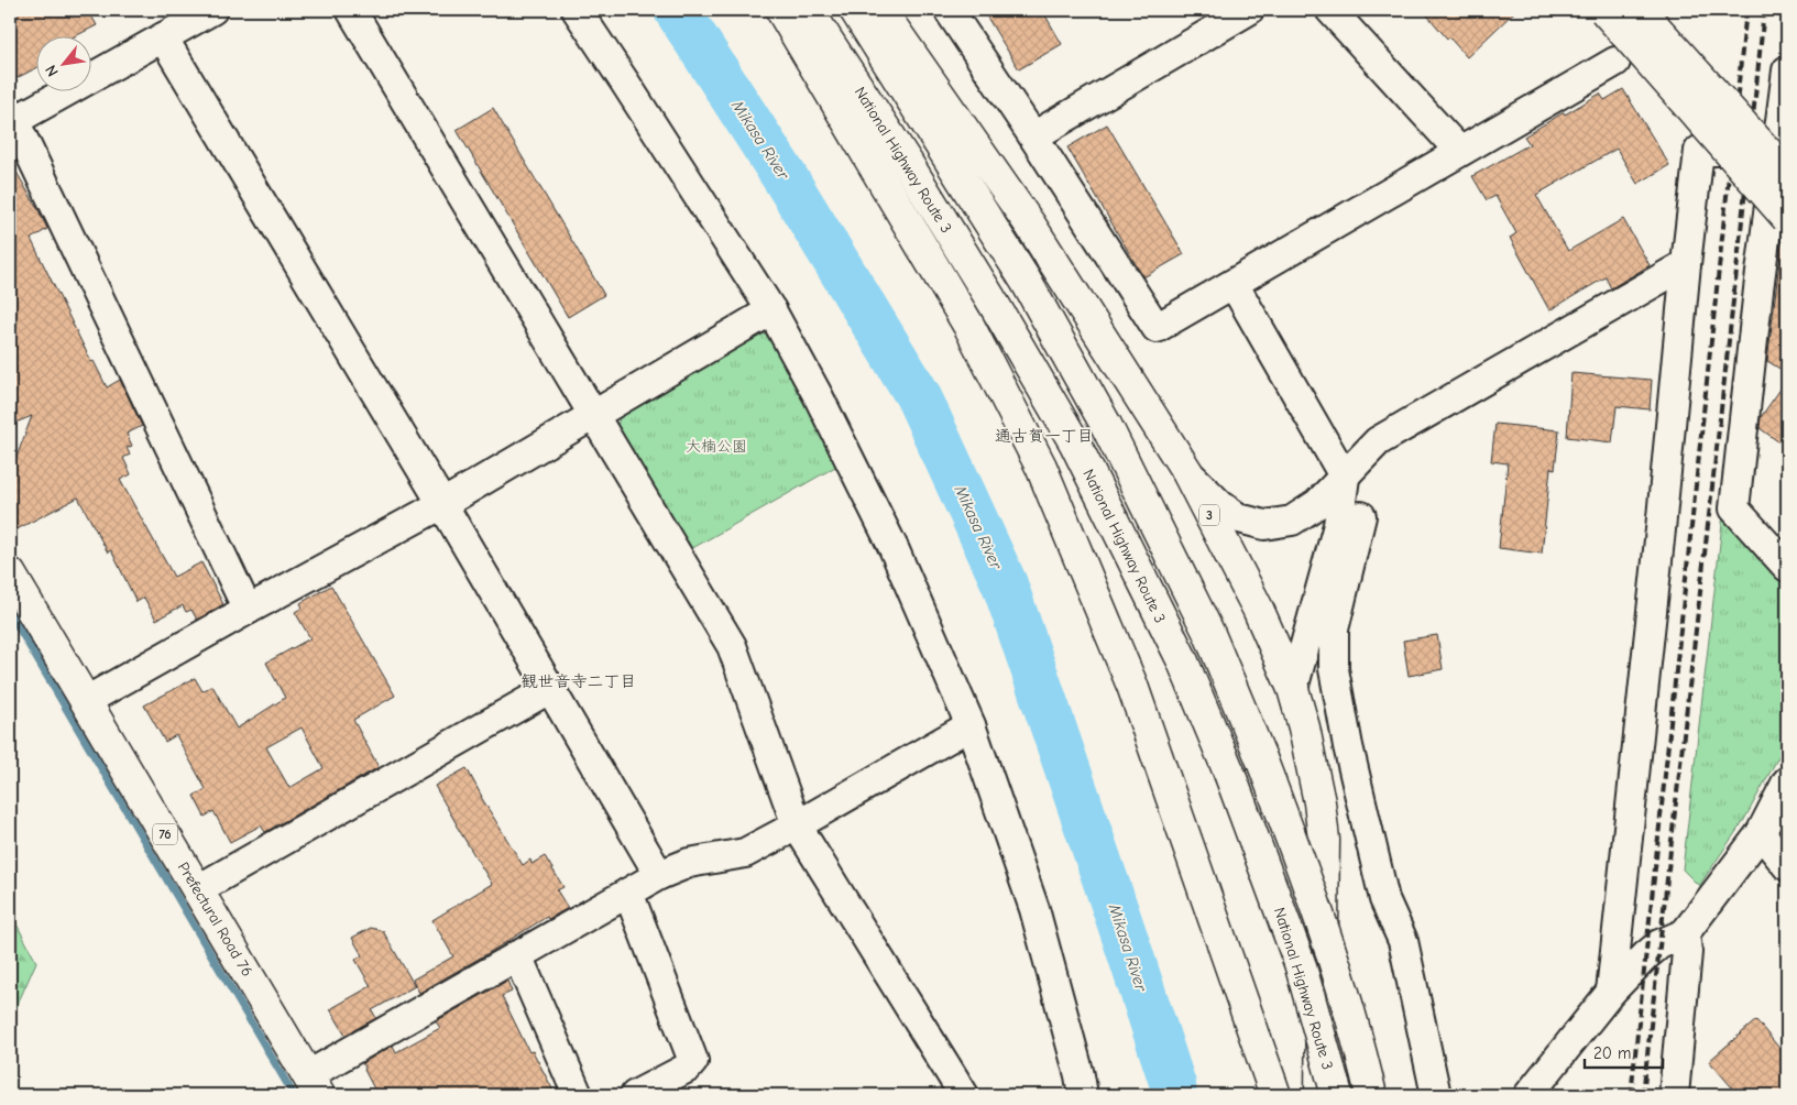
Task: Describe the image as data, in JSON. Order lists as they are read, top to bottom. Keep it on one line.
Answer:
{"streets":{"main road":["National Highway Route 3","3","76","Prefectural Road 76"]},"districts":["通古賀一丁目","観世音寺二丁目"],"water":["Mikasa River"],"parks":["大楠公園"],"scale_bar":"20 m","north":"bottom left"}
